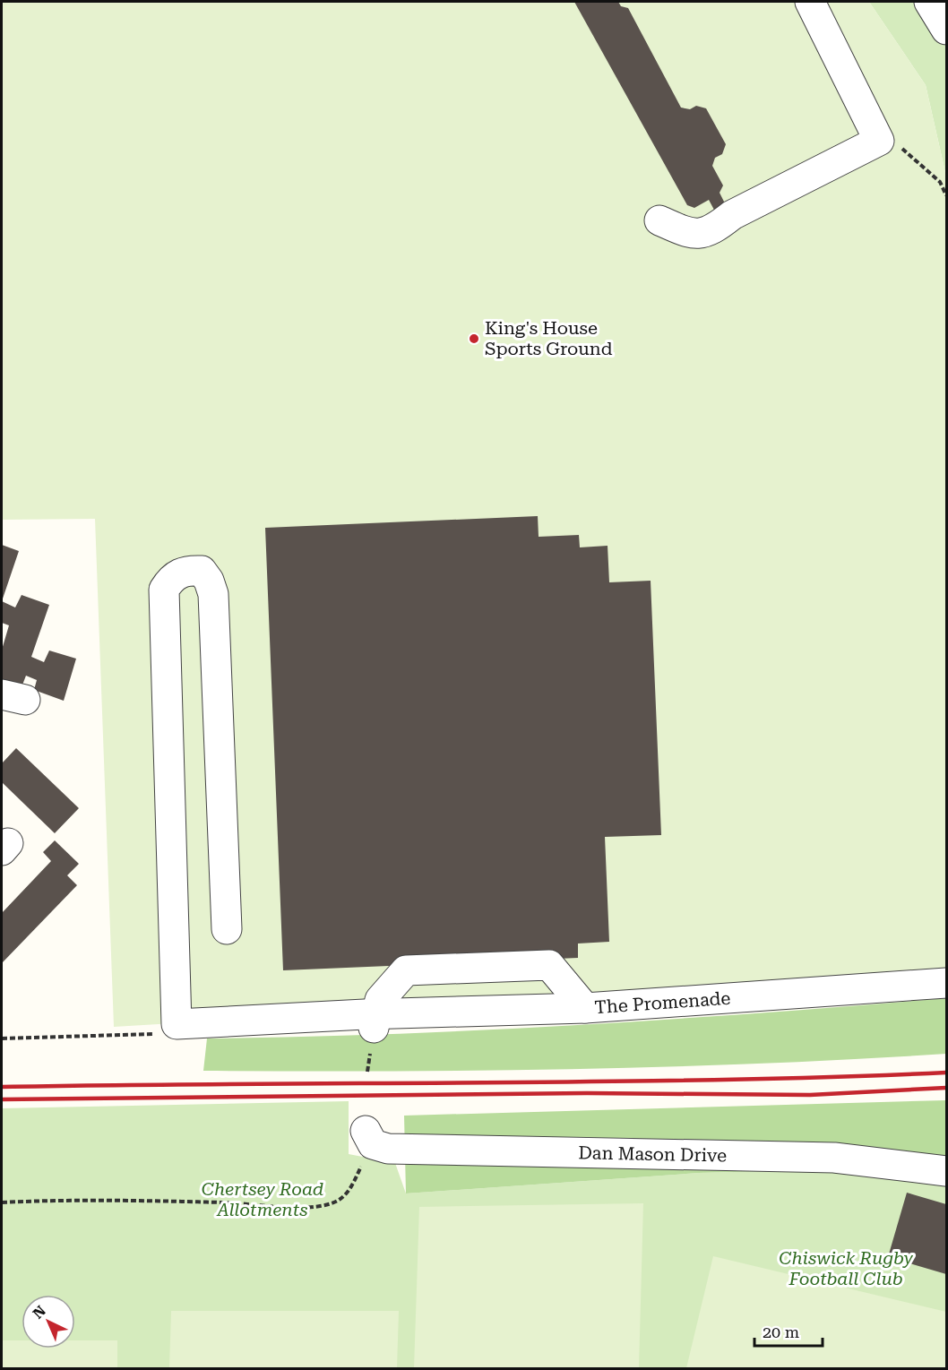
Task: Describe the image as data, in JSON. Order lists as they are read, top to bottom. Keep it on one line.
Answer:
{"streets":{"street":["The Promenade","Dan Mason Drive"]},"parks":["Chertsey Road Allotments","Chiswick Rugby Football Club"],"places":["King's House Sports Ground"],"scale_bar":"20 m","north":"top left"}
